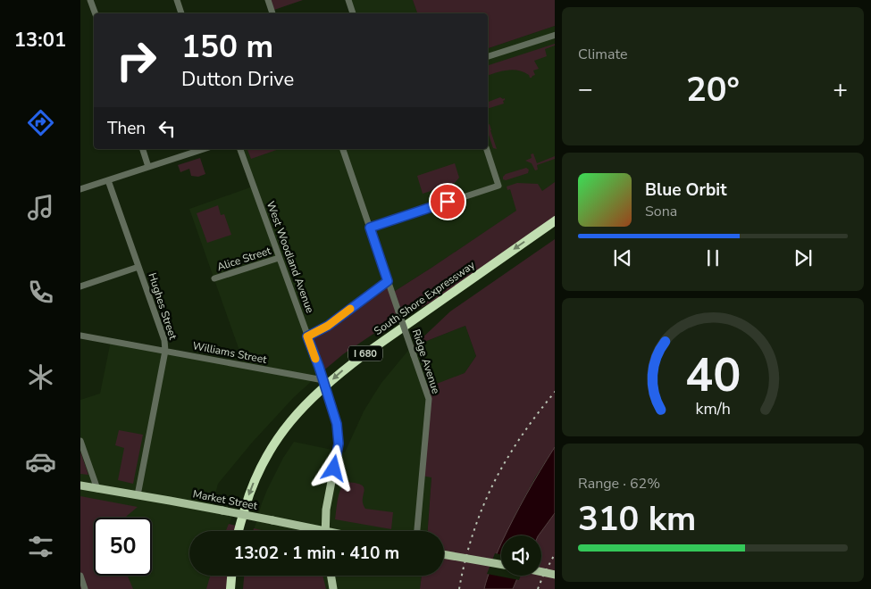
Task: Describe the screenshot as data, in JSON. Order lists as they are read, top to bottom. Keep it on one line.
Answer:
{"streets":{"highway":["South Shore Expressway","I 680"],"main road":["West Woodland Avenue","Market Street"],"street":["Alice Street","Hughes Street","Williams Street","Ridge Avenue"]},"crossings":[["West Woodland Avenue","Alice Street"],["West Woodland Avenue","Williams Street"],["Hughes Street","Williams Street"],["Hughes Street","Market Street"]],"one_way":["South Shore Expressway"],"page":{"tabs":"13:01","tile":["Climate",["Range · 62%","310 km"]],"turn":["150 m","Dutton Drive"],"heat":["−","20°","+"],"then":"Then","song":["Blue Orbit","Sona"],"limit":"50","trip":"13:02 · 1 min · 410 m","gauge":["40","km/h"]}}
